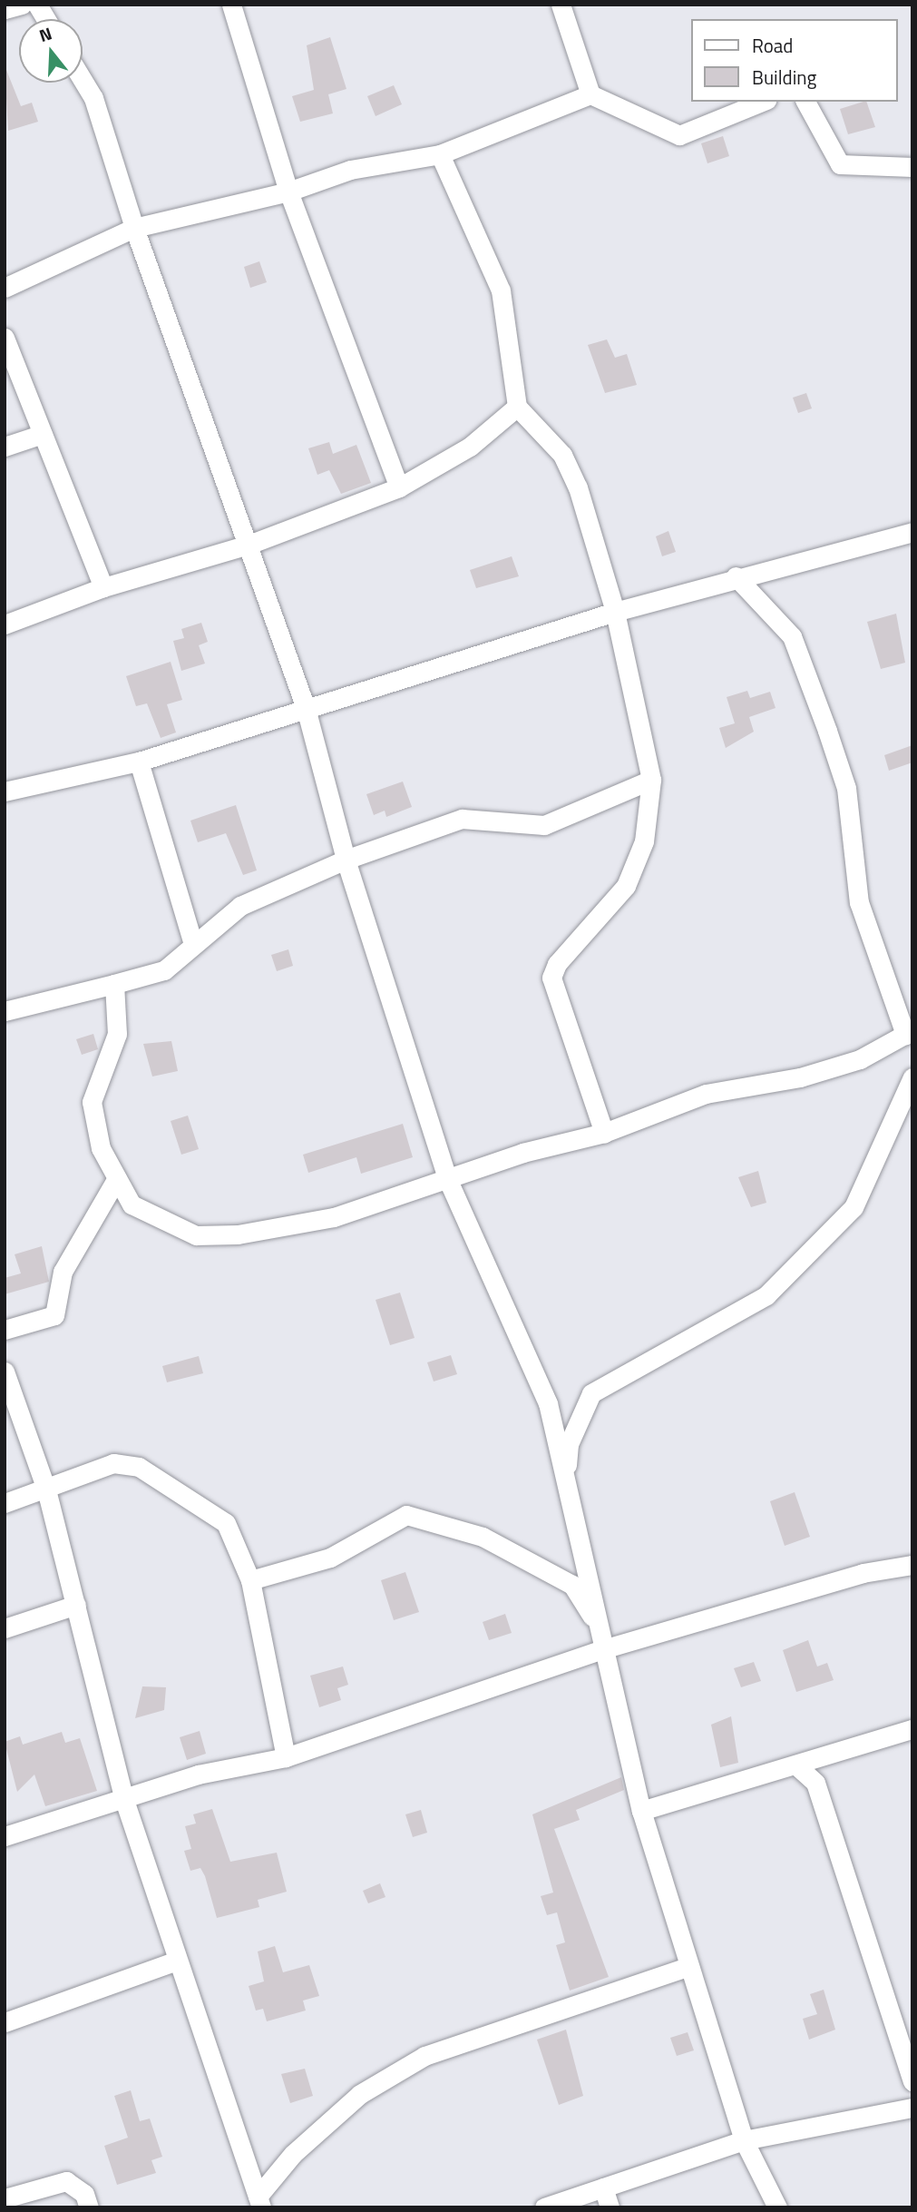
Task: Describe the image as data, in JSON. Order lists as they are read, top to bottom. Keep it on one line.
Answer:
{"legend":["Road","Building"],"north":"top"}
